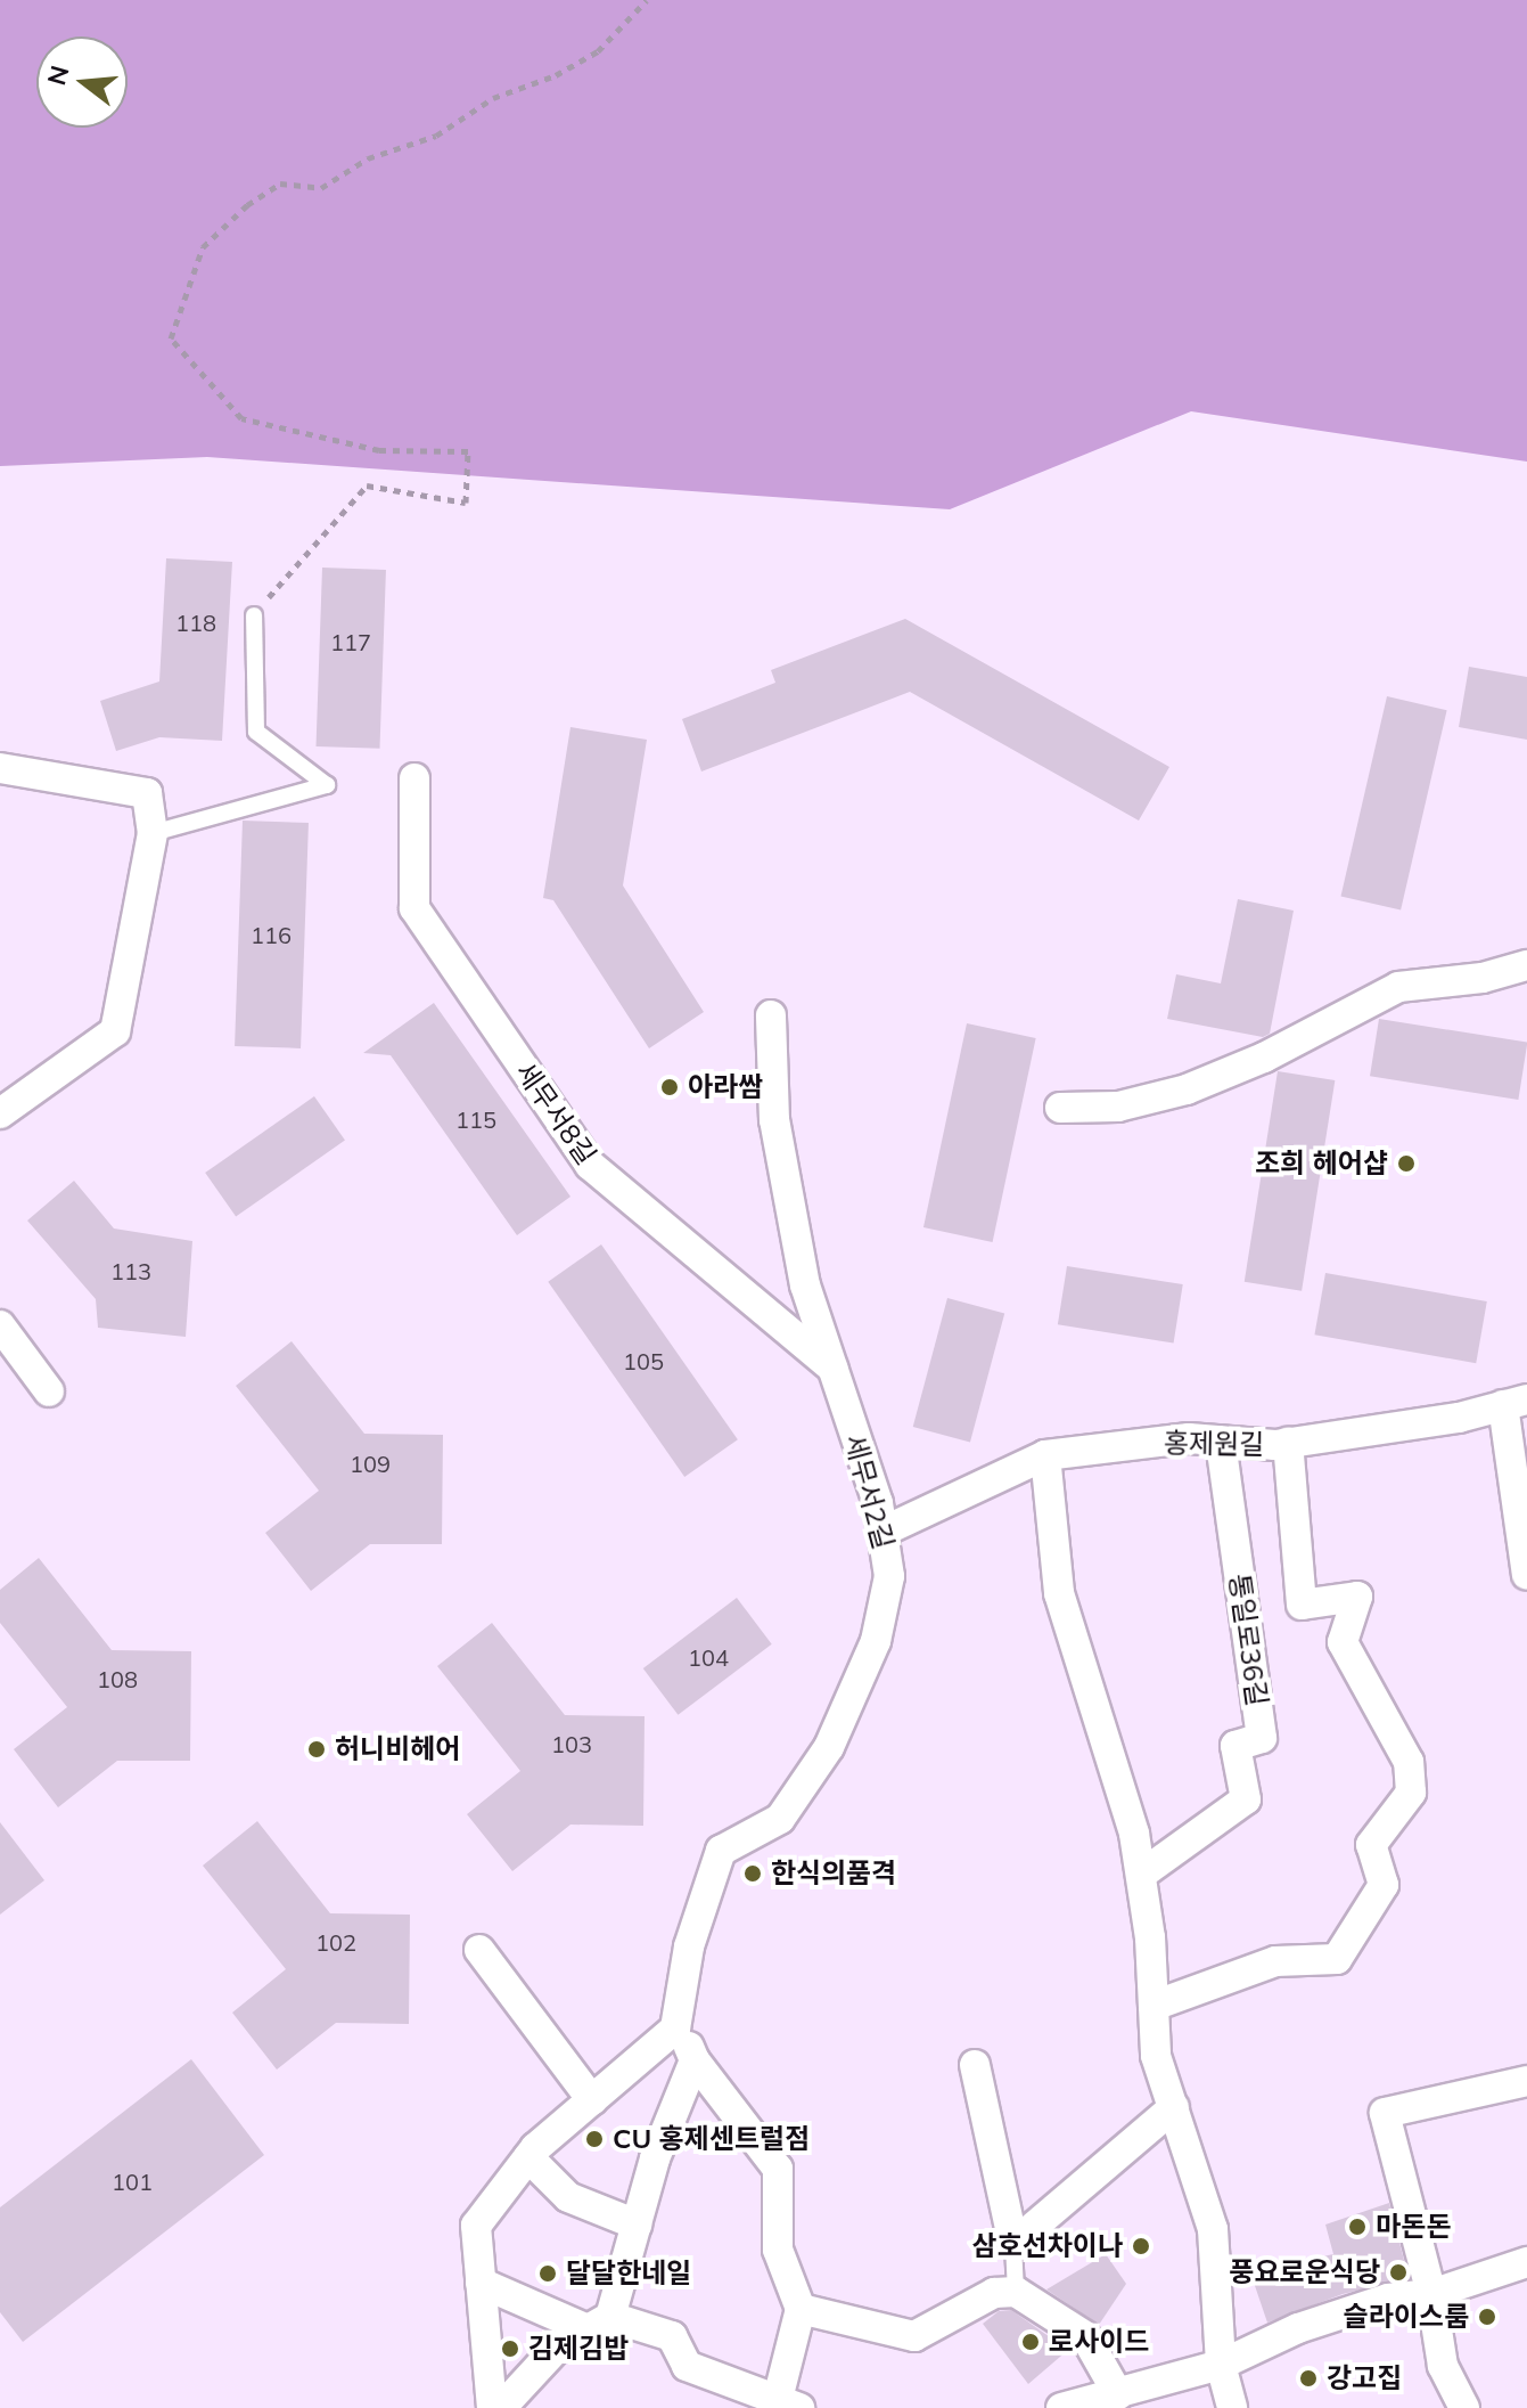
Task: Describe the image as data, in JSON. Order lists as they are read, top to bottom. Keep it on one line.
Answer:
{"streets":{"street":["세무서8길","홍제원길","세무서2길","통일로36길"]},"crossings":[["세무서8길","세무서2길"],["홍제원길","세무서2길"],["홍제원길","통일로36길"]],"places":["아라쌈","조희 헤어샵","허니비헤어","한식의품격","CU 홍제센트럴점","마돈돈","삼호선차이나","풍요로운식당","달달한네일","슬라이스룸","로사이드","김제김밥","강고집"],"house_numbers":["118","117","116","115","113","105","109","104","108","103","102","101"],"north":"left"}
